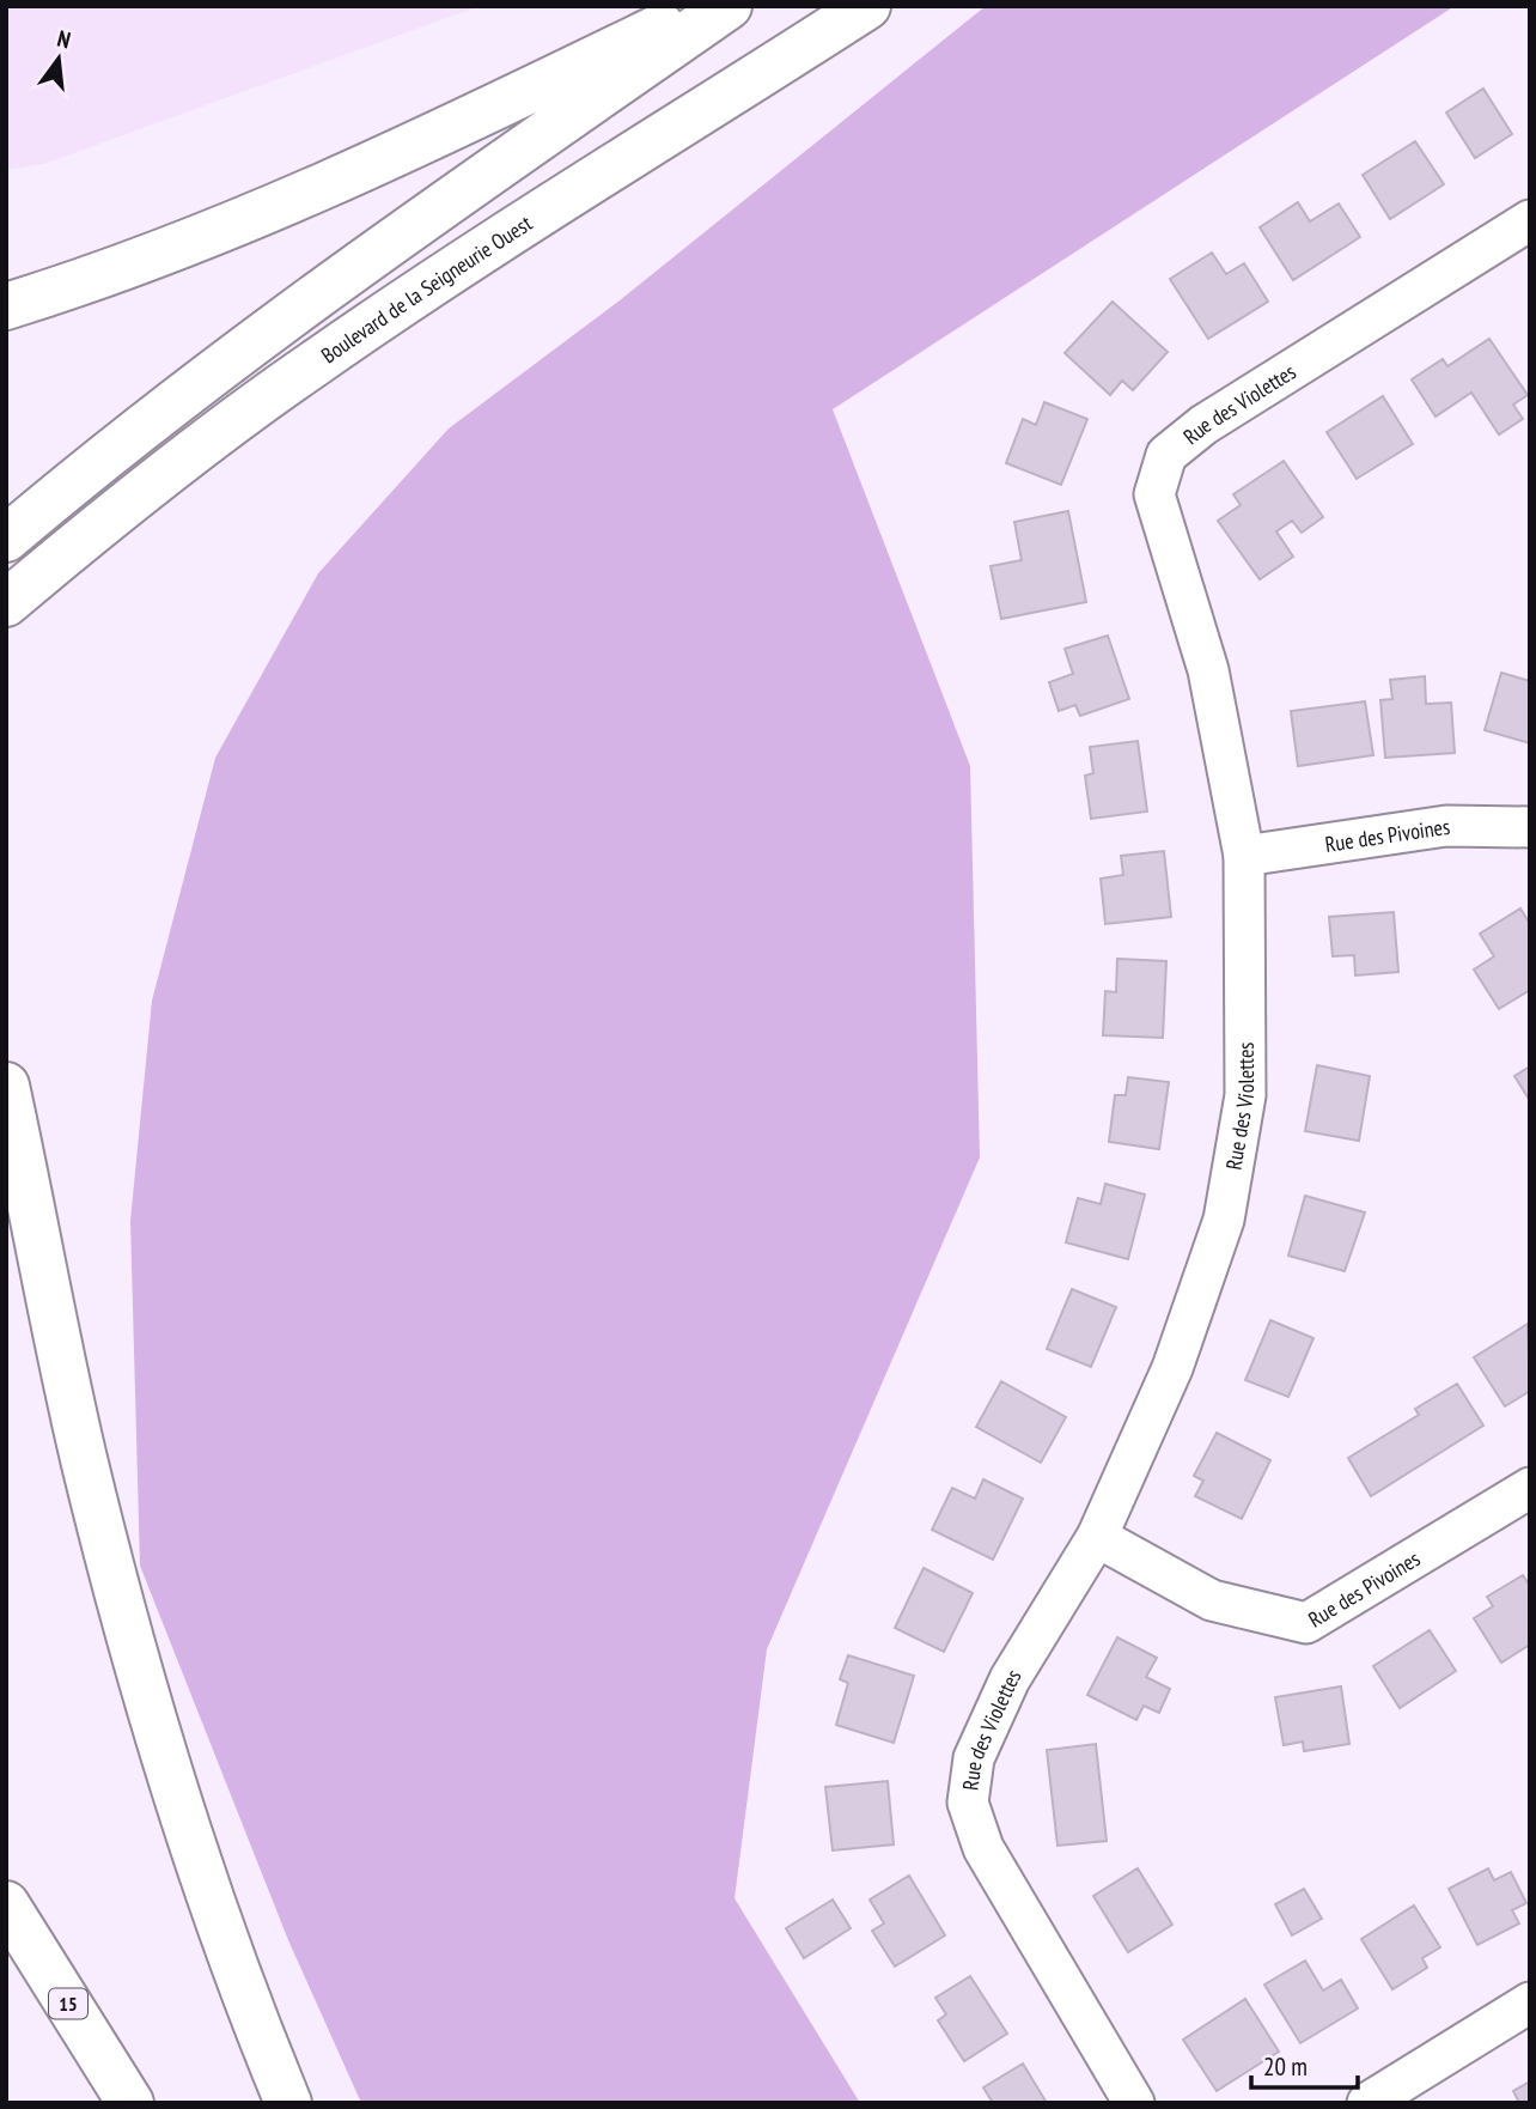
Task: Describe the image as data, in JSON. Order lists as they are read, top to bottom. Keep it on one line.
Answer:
{"streets":{"main road":["Boulevard de la Seigneurie Ouest","15"],"street":["Rue des Violettes","Rue des Pivoines"]},"crossings":[["Rue des Violettes","Rue des Pivoines"]],"scale_bar":"20 m","north":"top"}
